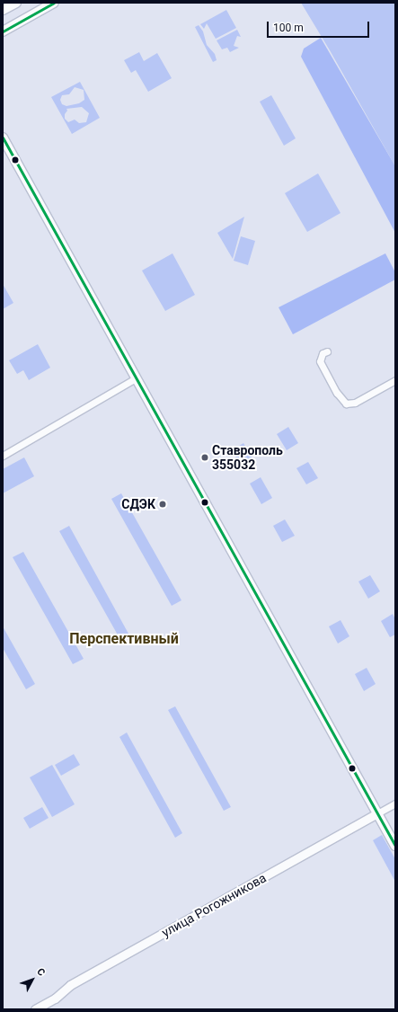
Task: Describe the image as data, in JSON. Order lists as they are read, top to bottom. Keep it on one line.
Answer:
{"streets":{"street":["улица Рогожникова"]},"districts":["Перспективный"],"places":["Ставрополь 355032","СДЭК"],"scale_bar":"100 m","north":"top right"}
